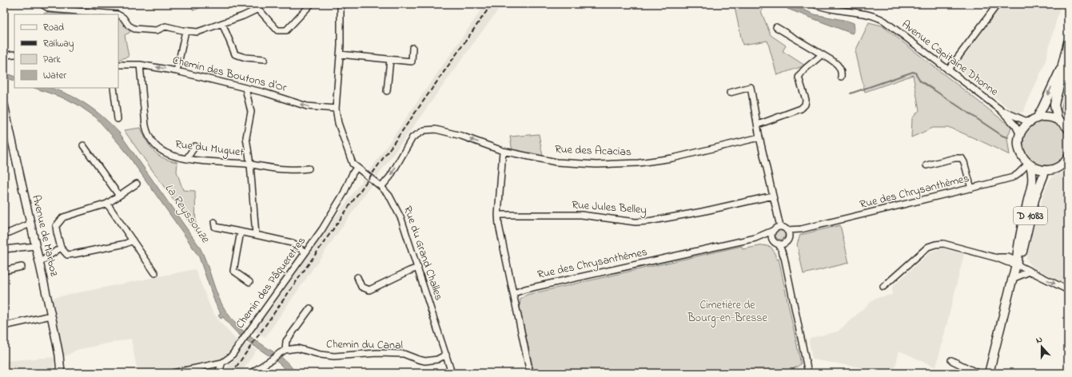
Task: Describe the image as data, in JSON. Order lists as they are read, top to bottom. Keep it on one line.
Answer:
{"streets":{"main road":["D 1083","Avenue de Marboz"],"street":["Avenue Capitaine Dhonne","Chemin des Boutons d'Or","Rue du Muguet","Rue des Acacias","Rue des Chrysanthèmes","Rue Jules Belley","Rue du Grand Challes","Chemin des Pâquerettes","Chemin du Canal"]},"crossings":[["Chemin des Boutons d'Or","Rue du Muguet"],["Chemin des Boutons d'Or","Rue du Grand Challes"],["Rue des Acacias","Rue du Grand Challes"],["Rue des Chrysanthèmes","D 1083"],["Rue du Grand Challes","Chemin des Pâquerettes"],["Rue du Grand Challes","Chemin du Canal"]],"water":["La Reyssouze"],"parks":["Cimetière de Bourg-en-Bresse"],"legend":["Road","Railway","Park","Water"],"north":"top"}
